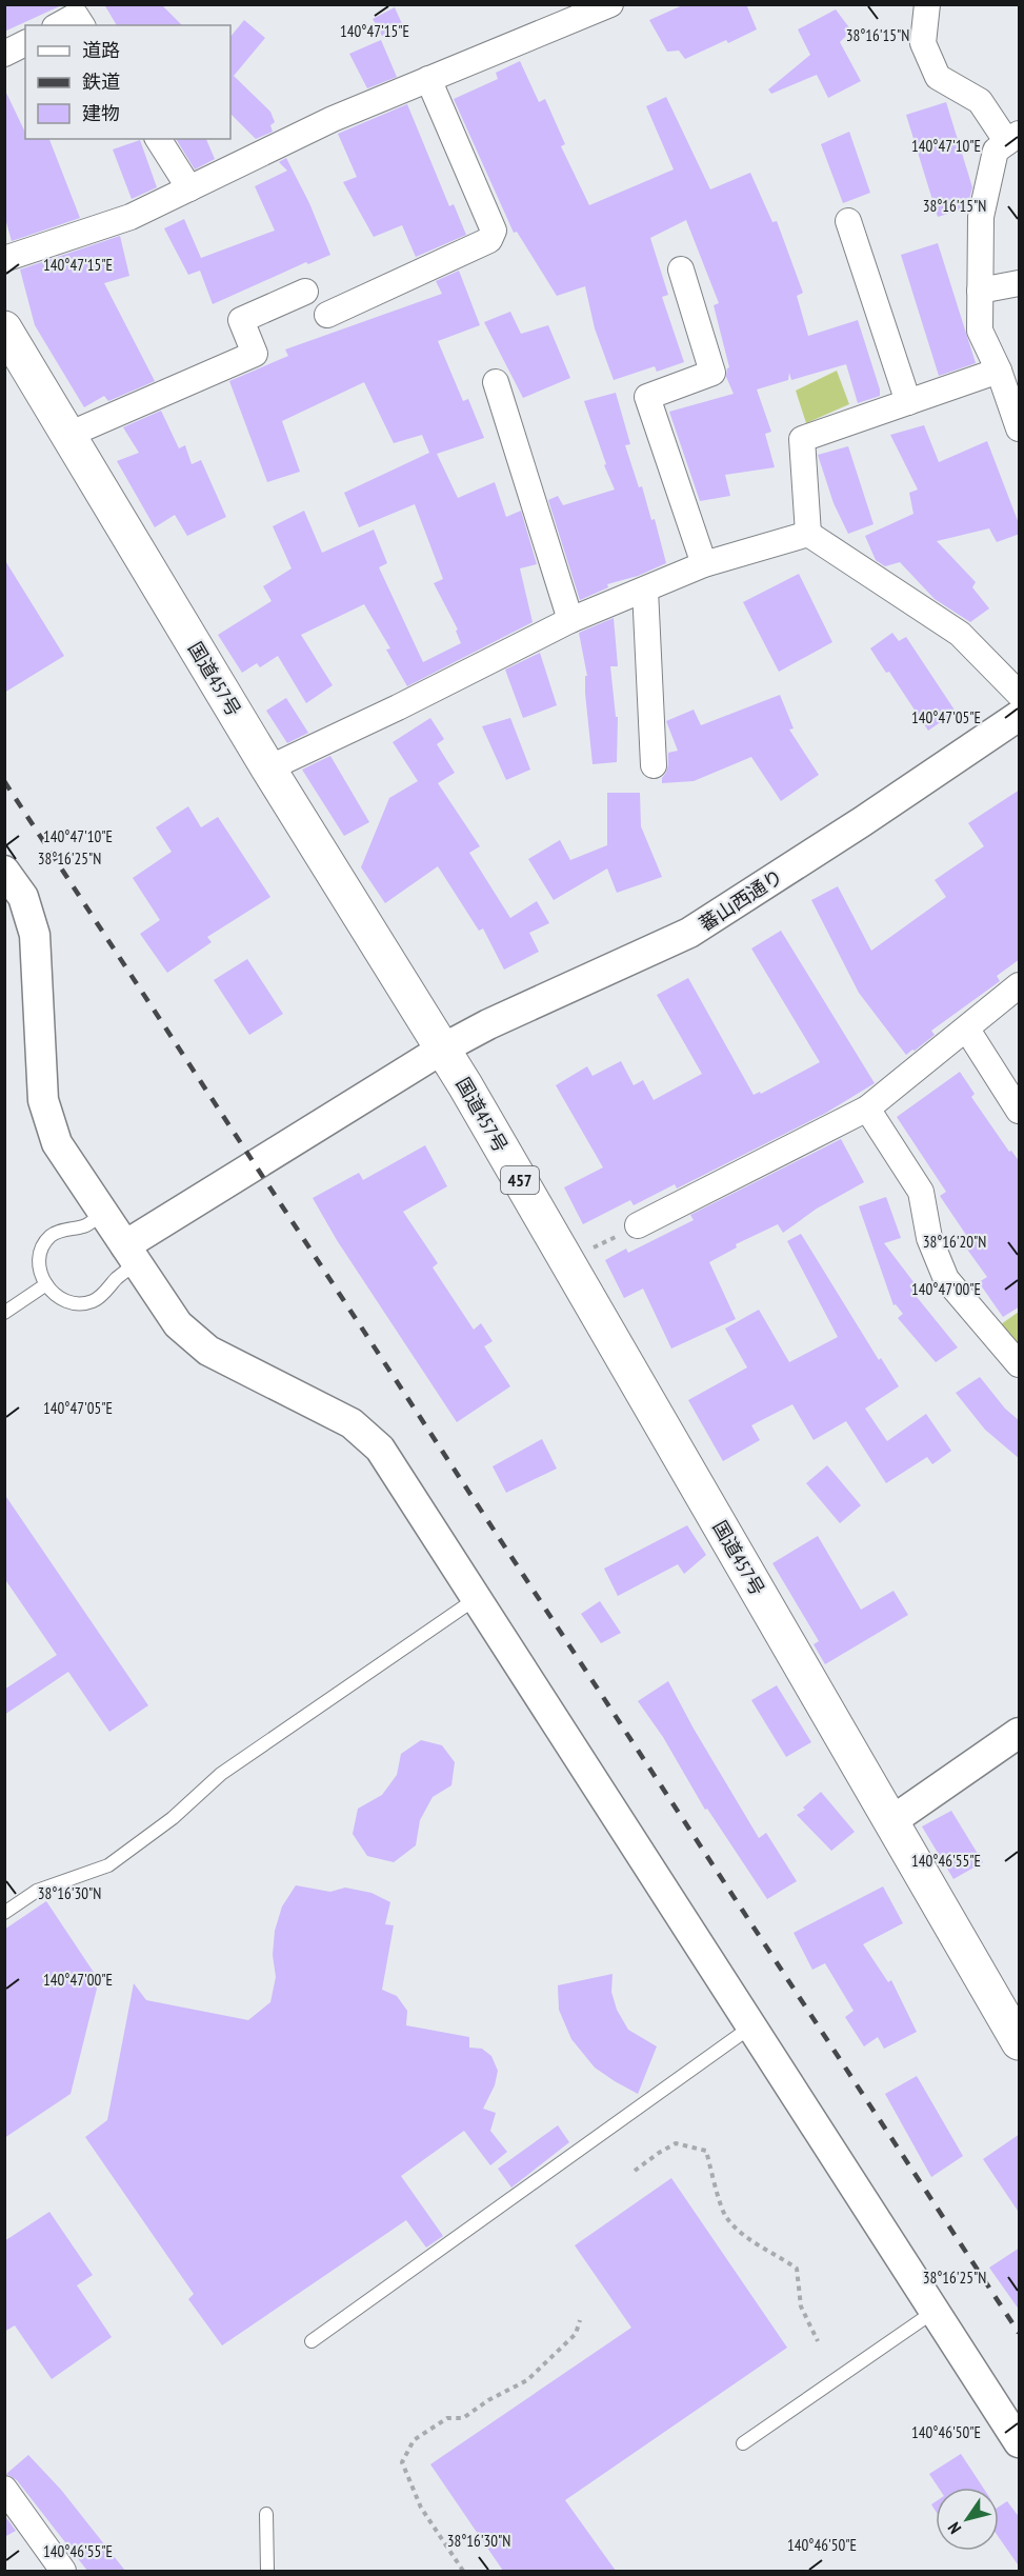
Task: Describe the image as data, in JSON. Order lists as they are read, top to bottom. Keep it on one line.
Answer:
{"streets":{"highway":["国道457号","457"],"street":["蕃山西通り"]},"crossings":[["国道457号","蕃山西通り"]],"legend":["道路","鉄道","建物"],"north":"bottom left","coordinates":["140°47'15\"E","38°16'15\"N","140°47'10\"E","140°47'05\"E","38°16'25\"N","38°16'20\"N","140°47'00\"E","140°46'55\"E","38°16'30\"N","140°46'50\"E"]}
